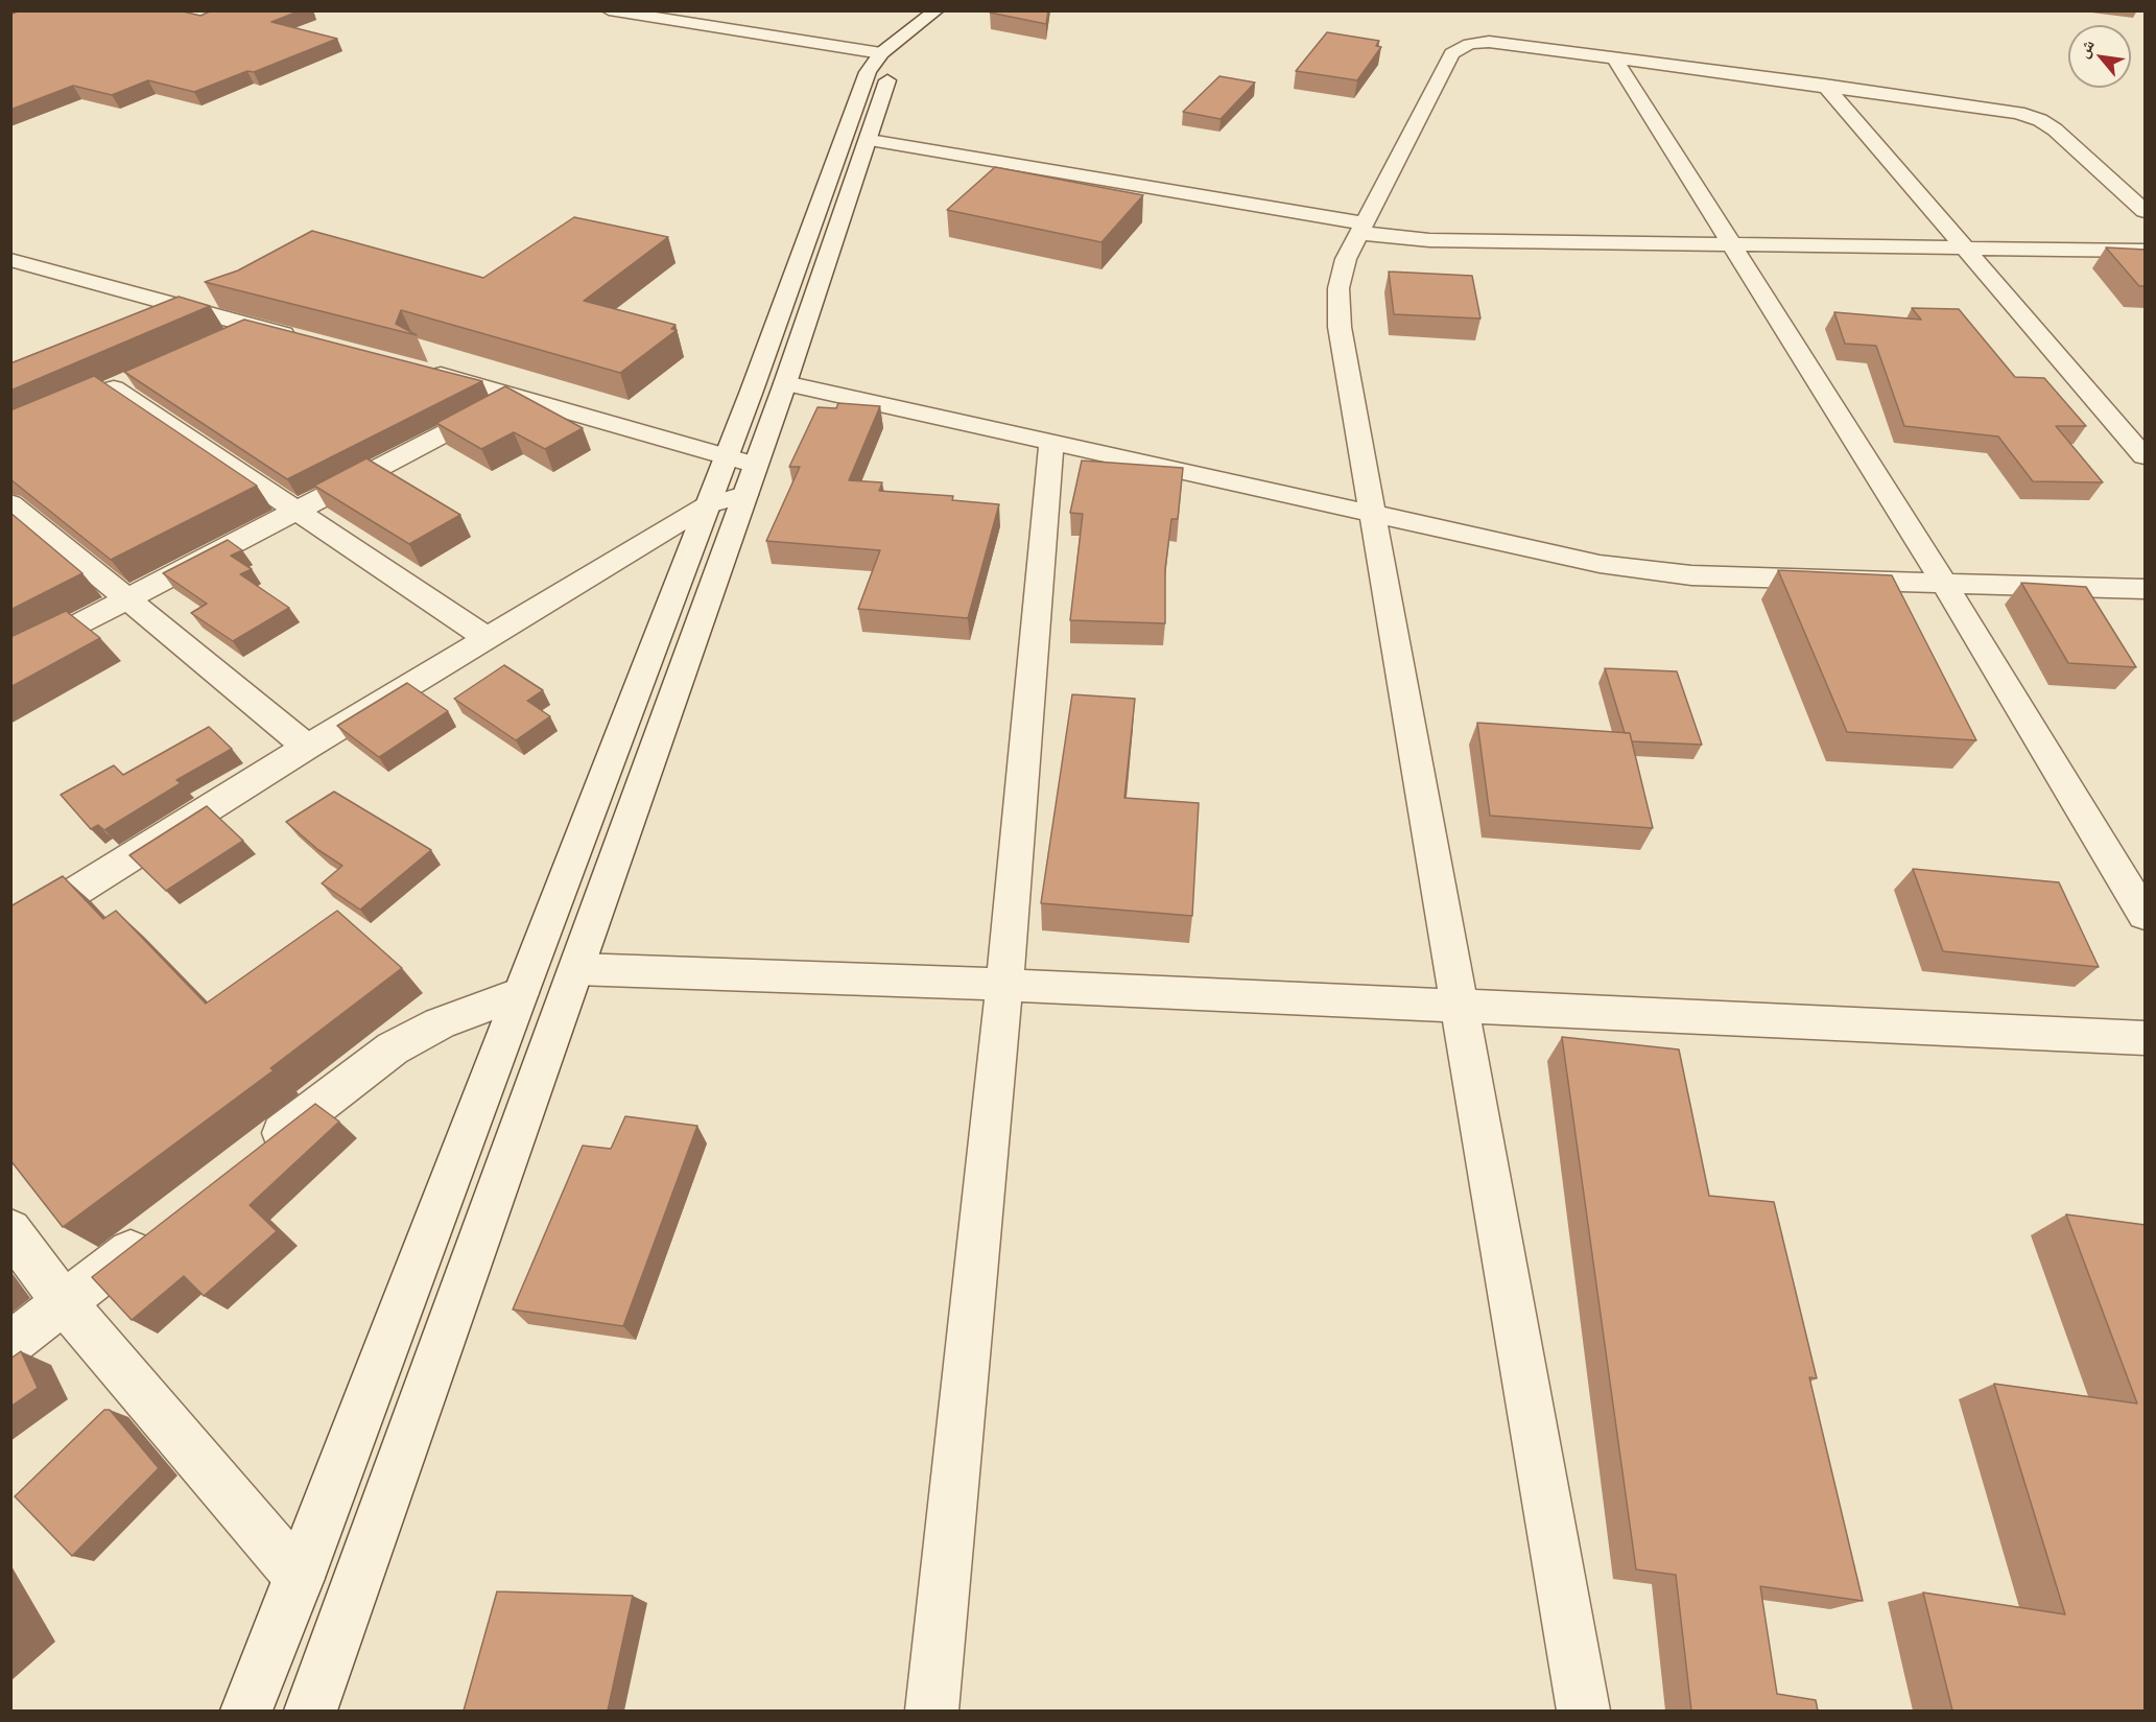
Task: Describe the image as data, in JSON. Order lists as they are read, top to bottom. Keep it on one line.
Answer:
{"north":"top left"}
